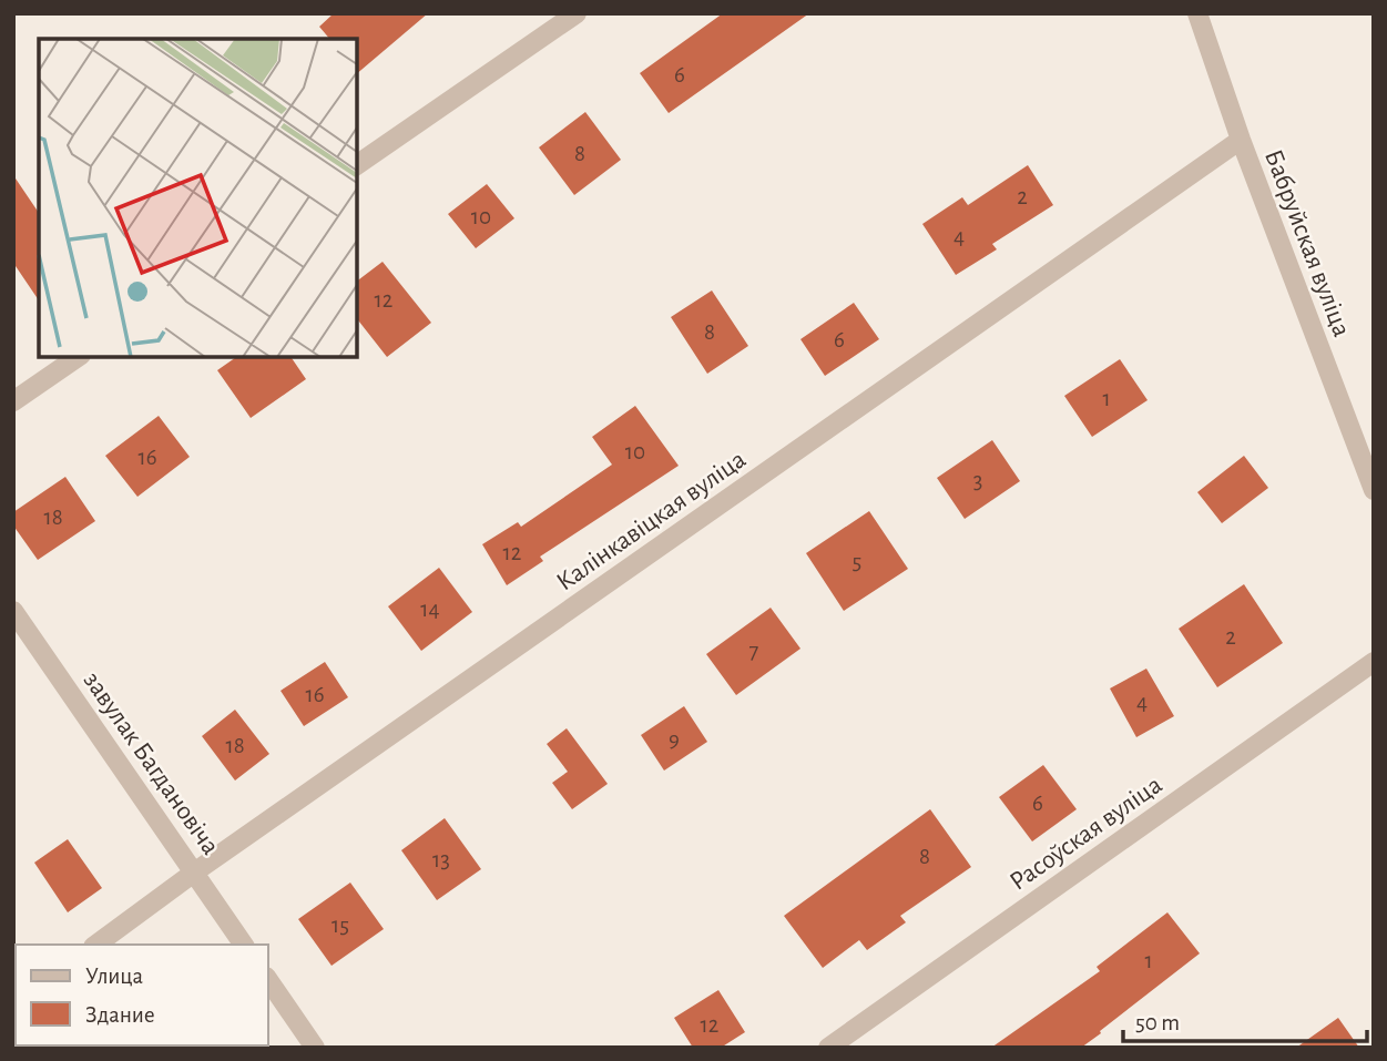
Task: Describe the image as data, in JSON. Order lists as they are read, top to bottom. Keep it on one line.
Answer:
{"streets":{"street":["Бабруйская вуліца","Калінкавіцкая вуліца","завулак Багдановіча","Расоўская вуліца"]},"crossings":[["Бабруйская вуліца","Калінкавіцкая вуліца"],["Калінкавіцкая вуліца","завулак Багдановіча"]],"house_numbers":["6","8","2","10","4","12","8","6","1","10","16","3","18","12","5","14","2","7","16","4","9","18","6","8","13","15","1","12"],"legend":["Улица","Здание"],"scale_bar":"50 m"}
